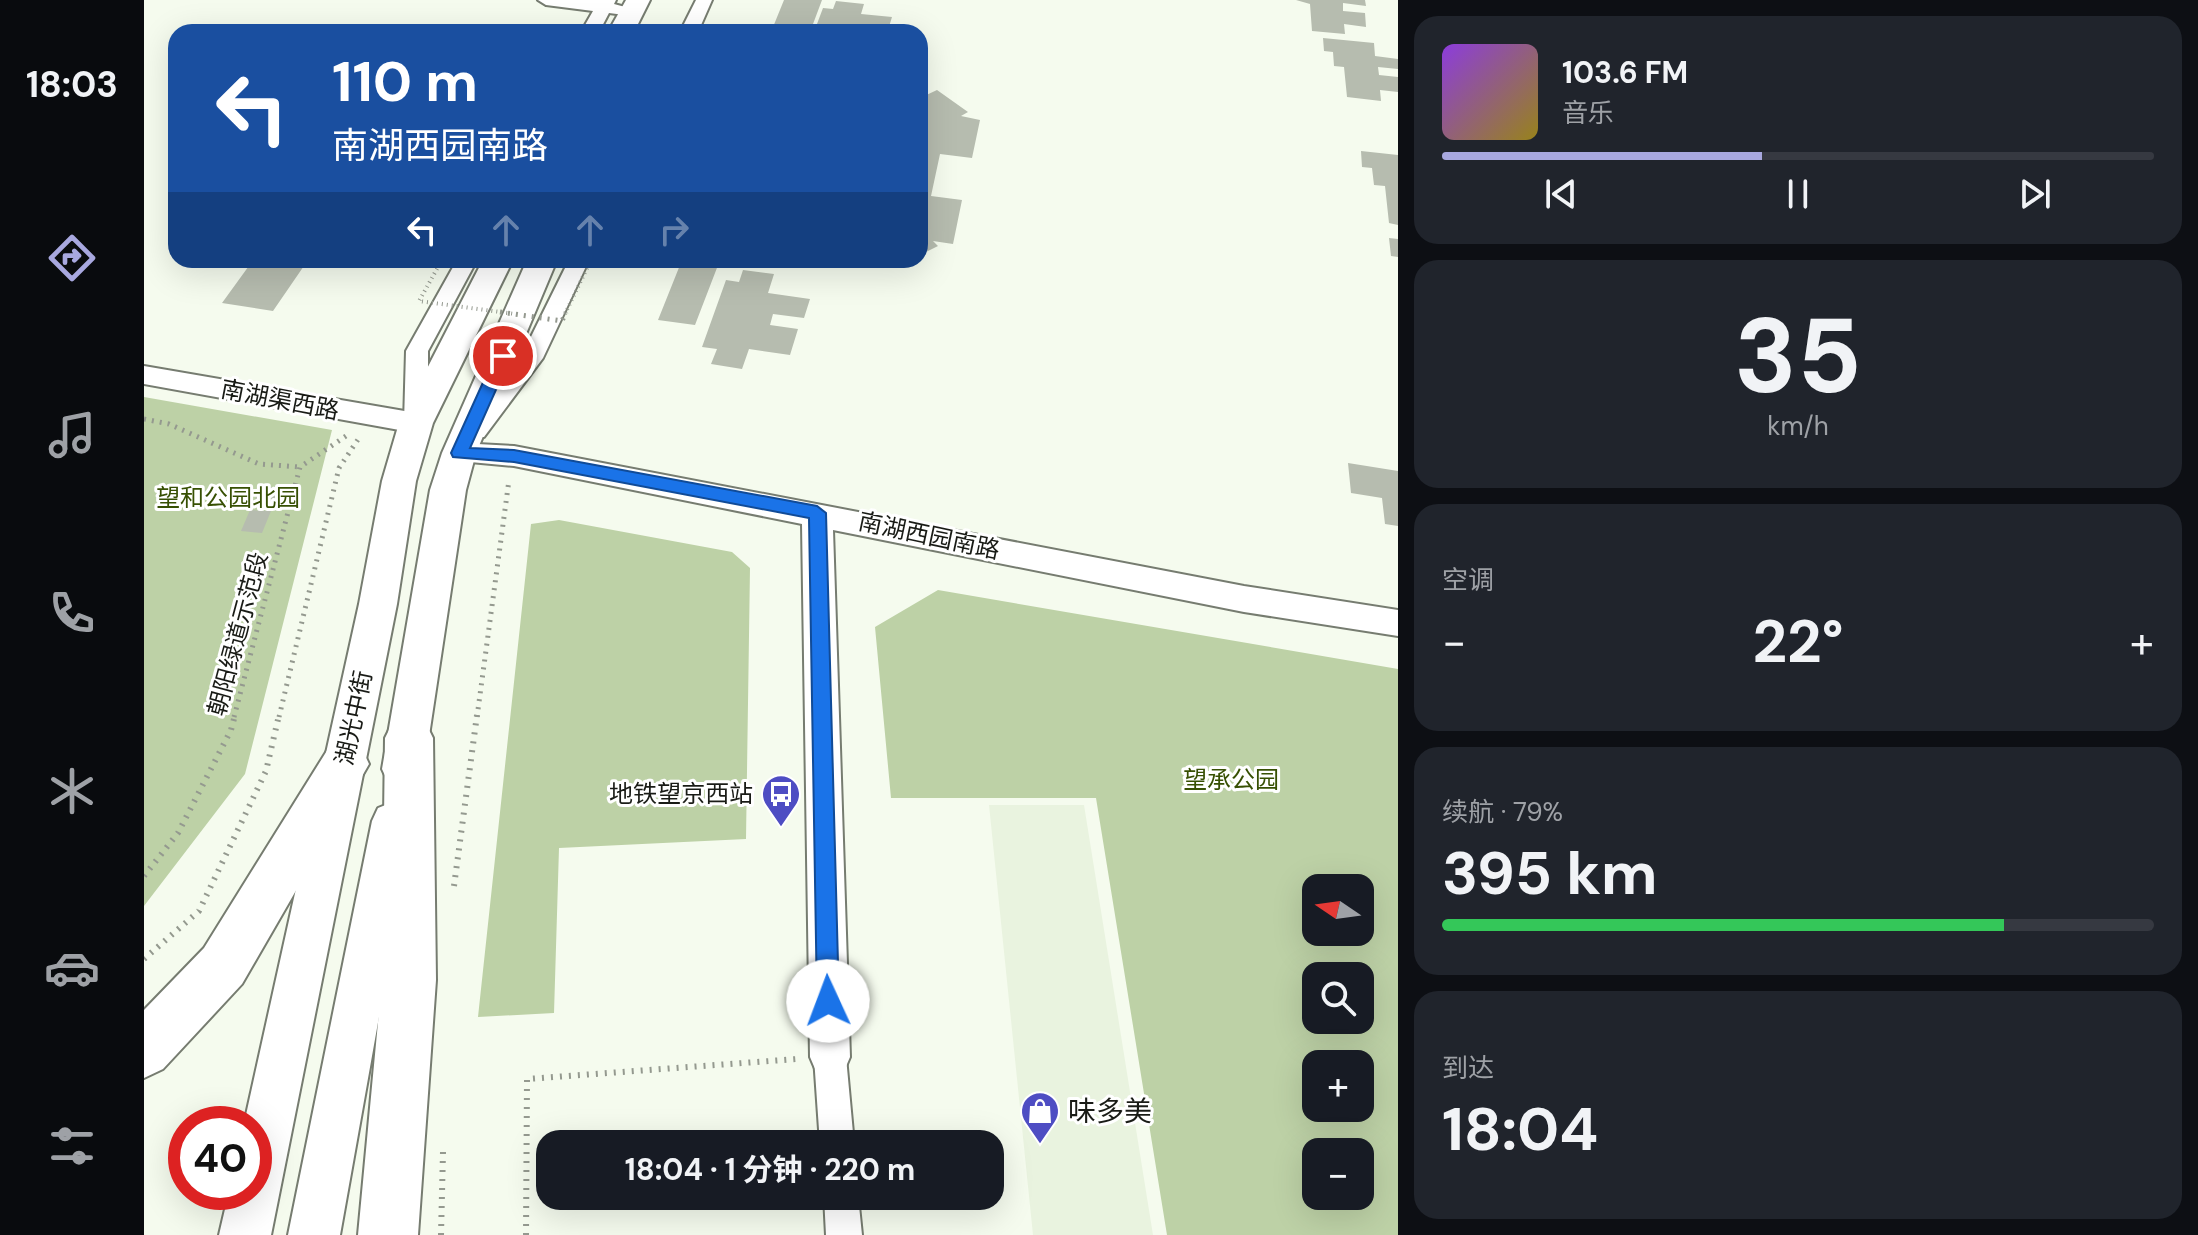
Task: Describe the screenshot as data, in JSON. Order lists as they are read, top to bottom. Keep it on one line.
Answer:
{"streets":{"main road":["湖光中街"],"street":["南湖渠西路","南湖西园南路"],"path":["朝阳绿道示范段"]},"crossings":[["南湖渠西路","湖光中街"]],"parks":["望和公园北园","望承公园"],"places":{"bus stop":["地铁望京西站"],"shop":["味多美"]},"north":"left","page":{"tabs":"18:03","turn":["110 m","南湖西园南路"],"song":["103.6 FM","音乐"],"tile":[["35","km/h"],"空调",["续航 · 79%","395 km"],["到达","18:04"]],"heat":["−","22°","+"],"map_buttons":["+","−"],"limit":"40","trip":"18:04 · 1 分钟 · 220 m"}}
